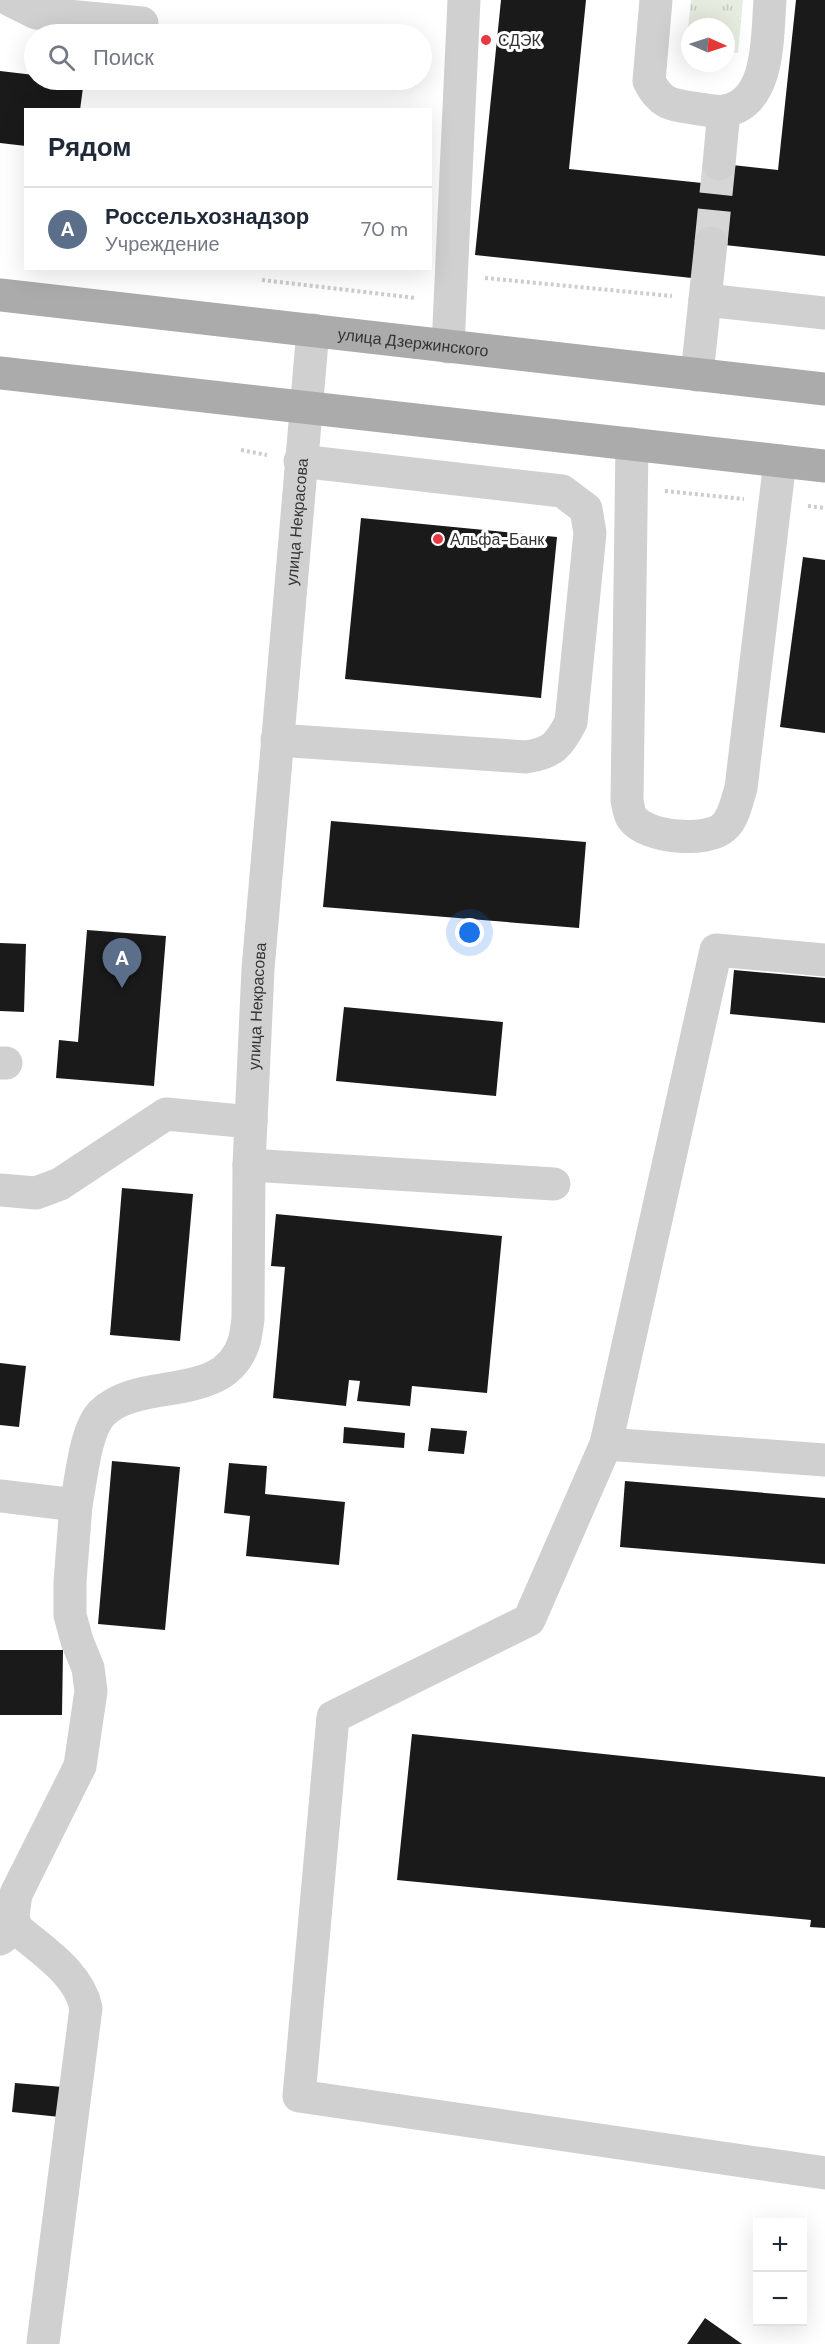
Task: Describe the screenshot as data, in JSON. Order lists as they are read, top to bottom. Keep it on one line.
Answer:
{"streets":{"main road":["улица Дзержинского"],"street":["улица Некрасова"]},"crossings":[["улица Дзержинского","улица Некрасова"]],"places":["СДЭК","Альфа-Банк"],"north":"right","page":{"search":"Поиск","heading":"Рядом","list":[{"mark":"A","name":"Россельхознадзор","note":"Учреждение","value":"70 m"}],"pins":"A","map_buttons":["+","−"]}}
